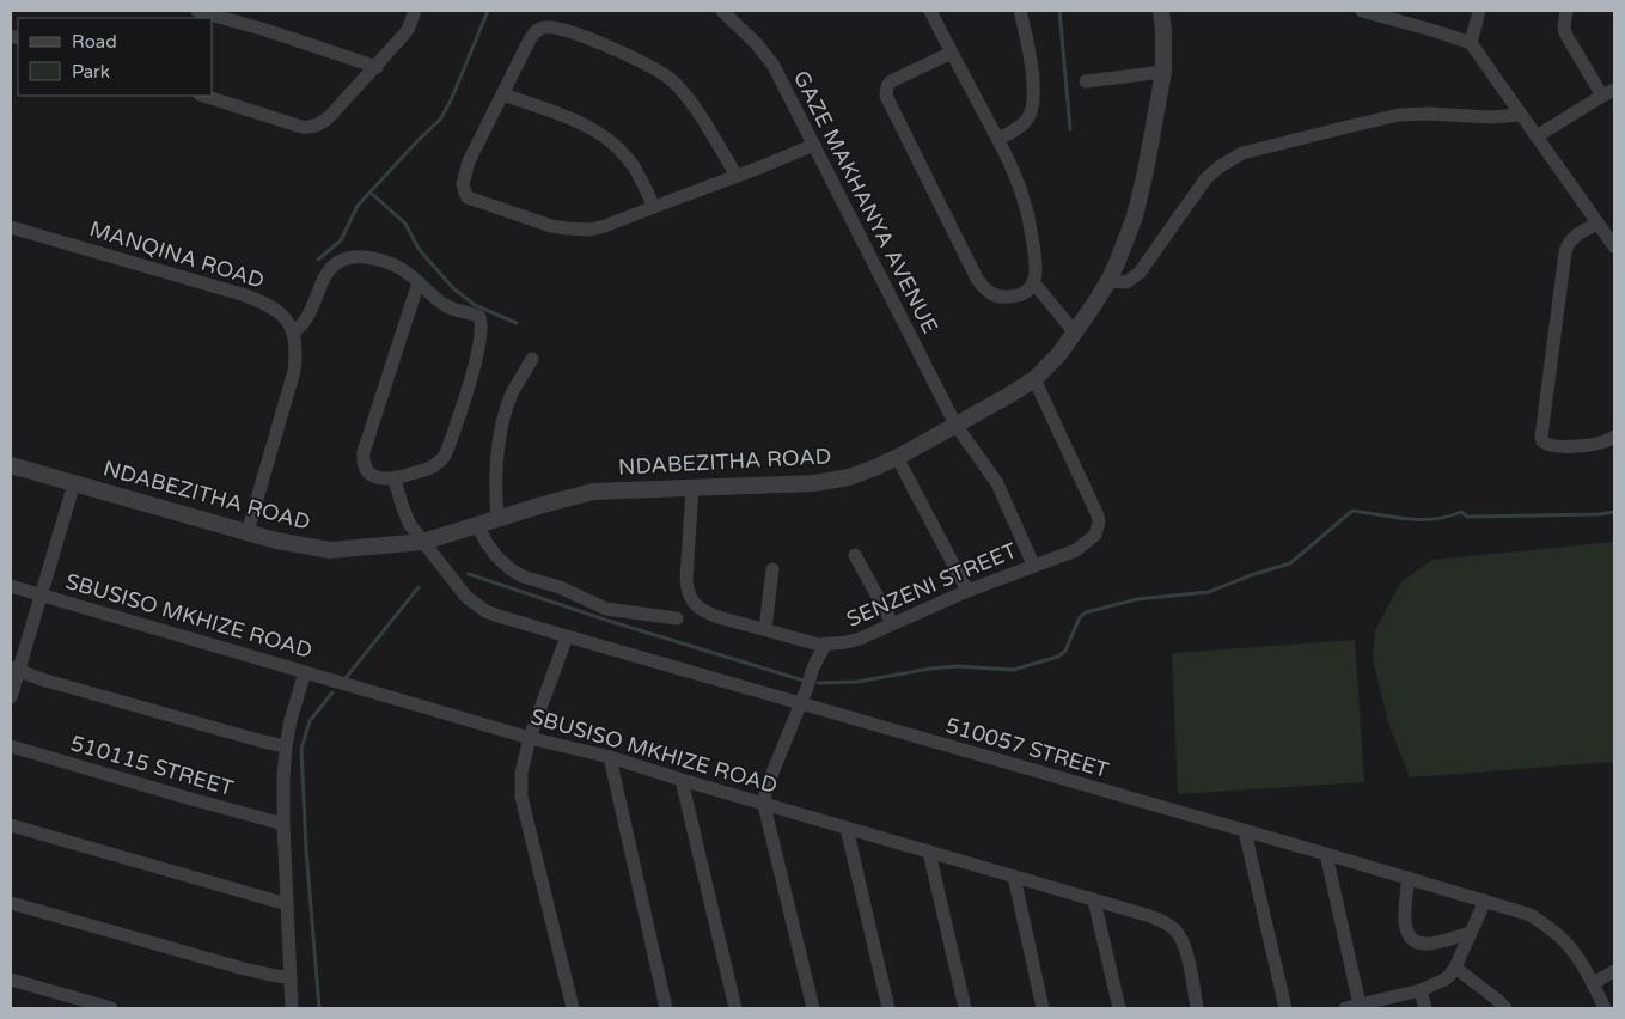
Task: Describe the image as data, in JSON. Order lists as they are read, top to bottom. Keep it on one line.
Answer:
{"streets":{"street":["GAZE MAKHANYA AVENUE","MANQINA ROAD","NDABEZITHA ROAD","SENZENI STREET","SBUSISO MKHIZE ROAD","510057 STREET","510115 STREET"]},"crossings":[["GAZE MAKHANYA AVENUE","NDABEZITHA ROAD"],["GAZE MAKHANYA AVENUE","SENZENI STREET"],["NDABEZITHA ROAD","SENZENI STREET"],["NDABEZITHA ROAD","510057 STREET"]],"legend":["Road","Park"]}
